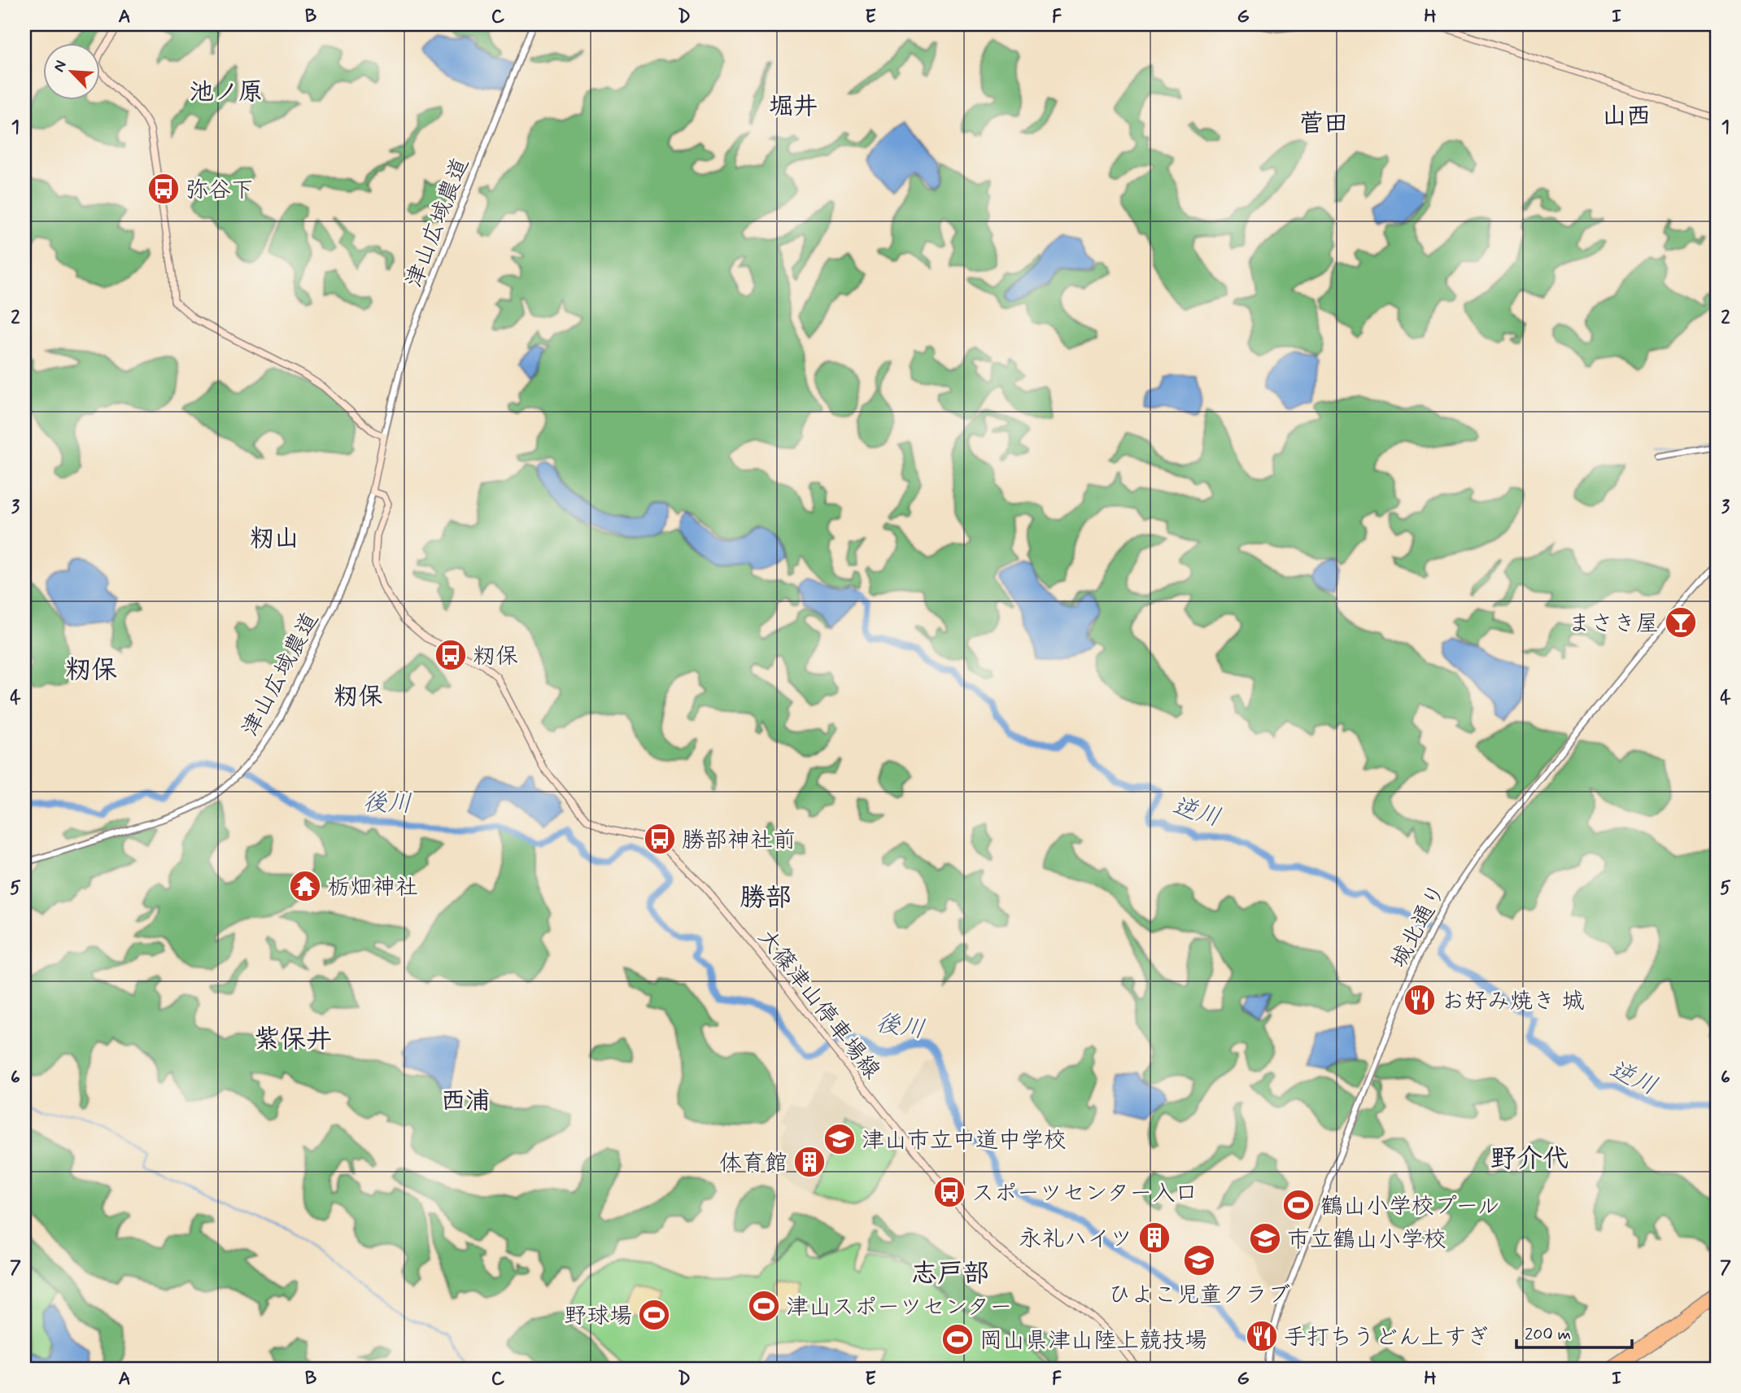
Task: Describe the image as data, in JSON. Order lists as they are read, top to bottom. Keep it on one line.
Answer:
{"streets":{"main road":["大篠津山停車場線"],"street":["津山広域農道","城北通り"]},"crossings":[["津山広域農道","大篠津山停車場線"]],"districts":["池ノ原","堀井","山西","菅田","籾山","籾保","籾保","勝部","紫保井","西浦","野介代","志戸部"],"water":["後川","逆川"],"places":{"bus stop":["弥谷下","籾保","勝部神社前","スポーツセンター入口"],"bar":["まさき屋"],"temple":["栃畑神社"],"restaurant":["お好み焼き 城","手打ちうどん上すぎ"],"school or university":["津山市立中道中学校","市立鶴山小学校","ひよこ児童クラブ"],"building":["体育館","永礼ハイツ"],"sports":["鶴山小学校プール","津山スポーツセンター","野球場","岡山県津山陸上競技場"]},"scale_bar":"200 m","north":"top left","grid":{"columns":["A","B","C","D","E","F","G","H","I"],"rows":["1","2","3","4","5","6","7"]}}
